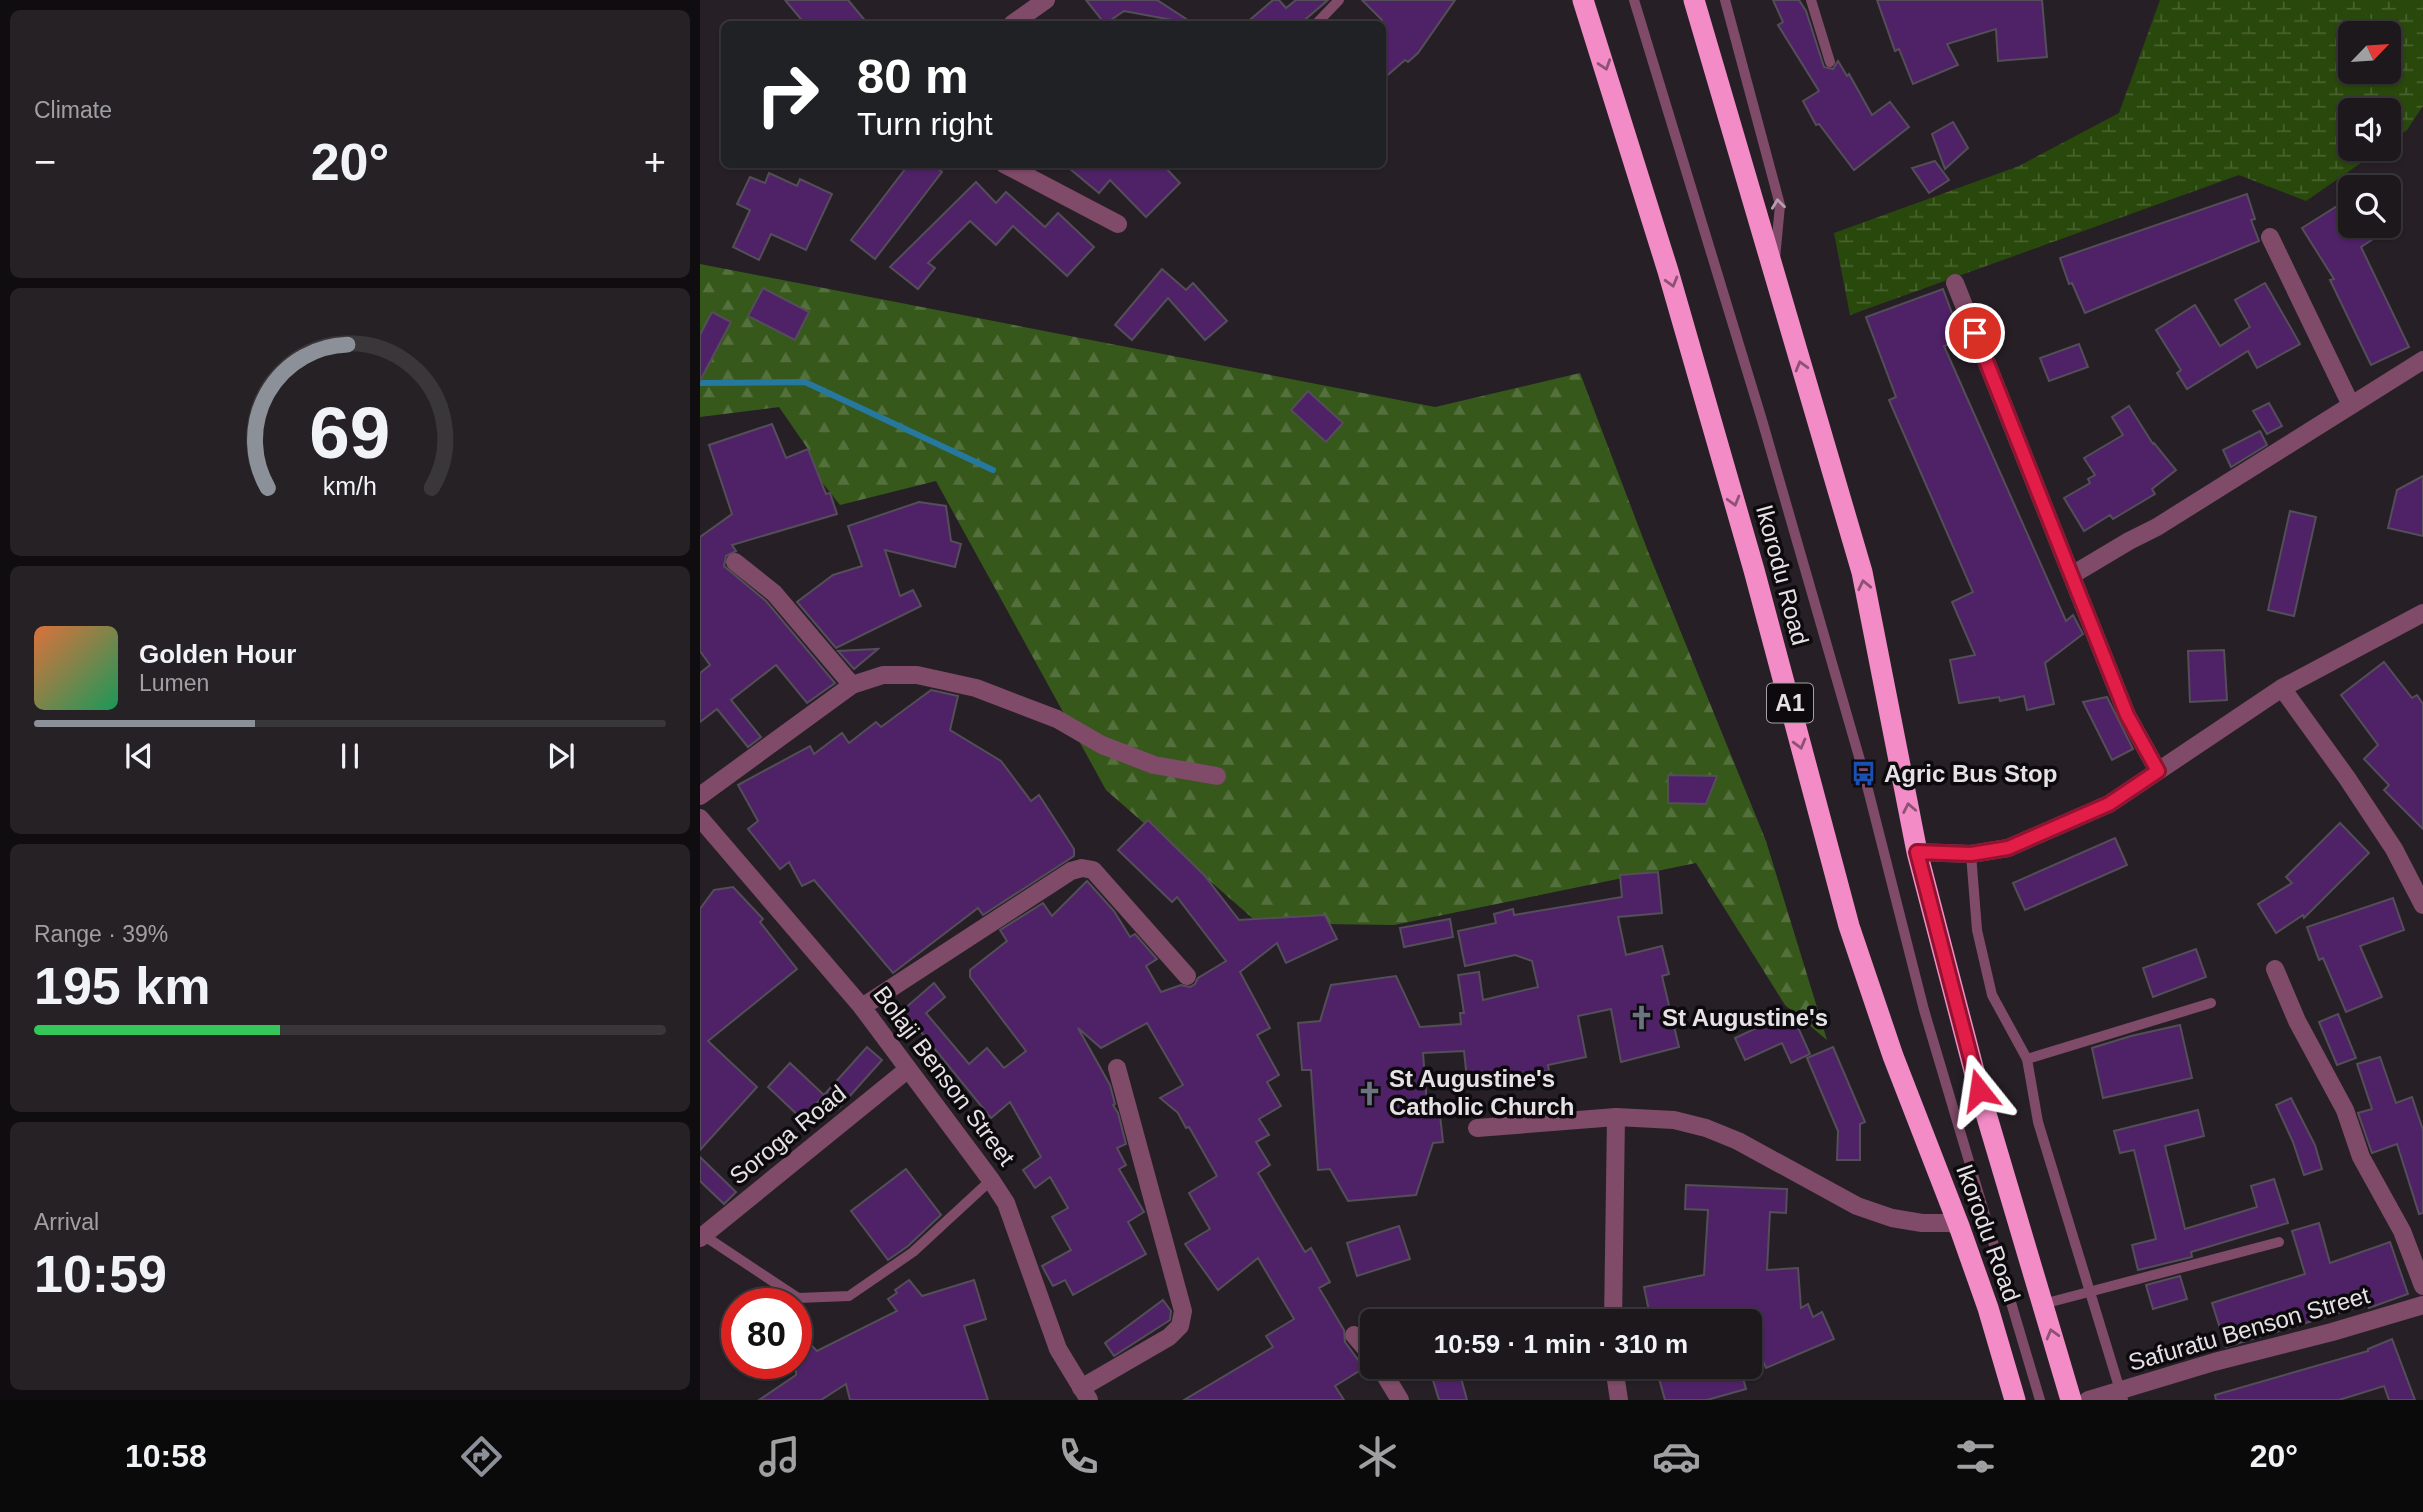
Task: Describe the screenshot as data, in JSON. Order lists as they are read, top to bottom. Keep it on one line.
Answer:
{"streets":{"highway":["Ikorodu Road","A1"],"street":["Bolaji Benson Street","Soroga Road","Safuratu Benson Street"]},"crossings":[["Bolaji Benson Street","Soroga Road"]],"places":{"bus stop":["Agric Bus Stop"],"church":["St Augustine's","St Augustine's Catholic Church"]},"north":"top right","page":{"tile":["Climate",["Range · 39%","195 km"],["Arrival","10:59"]],"turn":["80 m","Turn right"],"heat":["−","20°","+"],"song":["Golden Hour","Lumen"],"limit":"80","trip":"10:59 · 1 min · 310 m","tabs":["10:58","20°"],"gauge":["69","km/h"]}}
